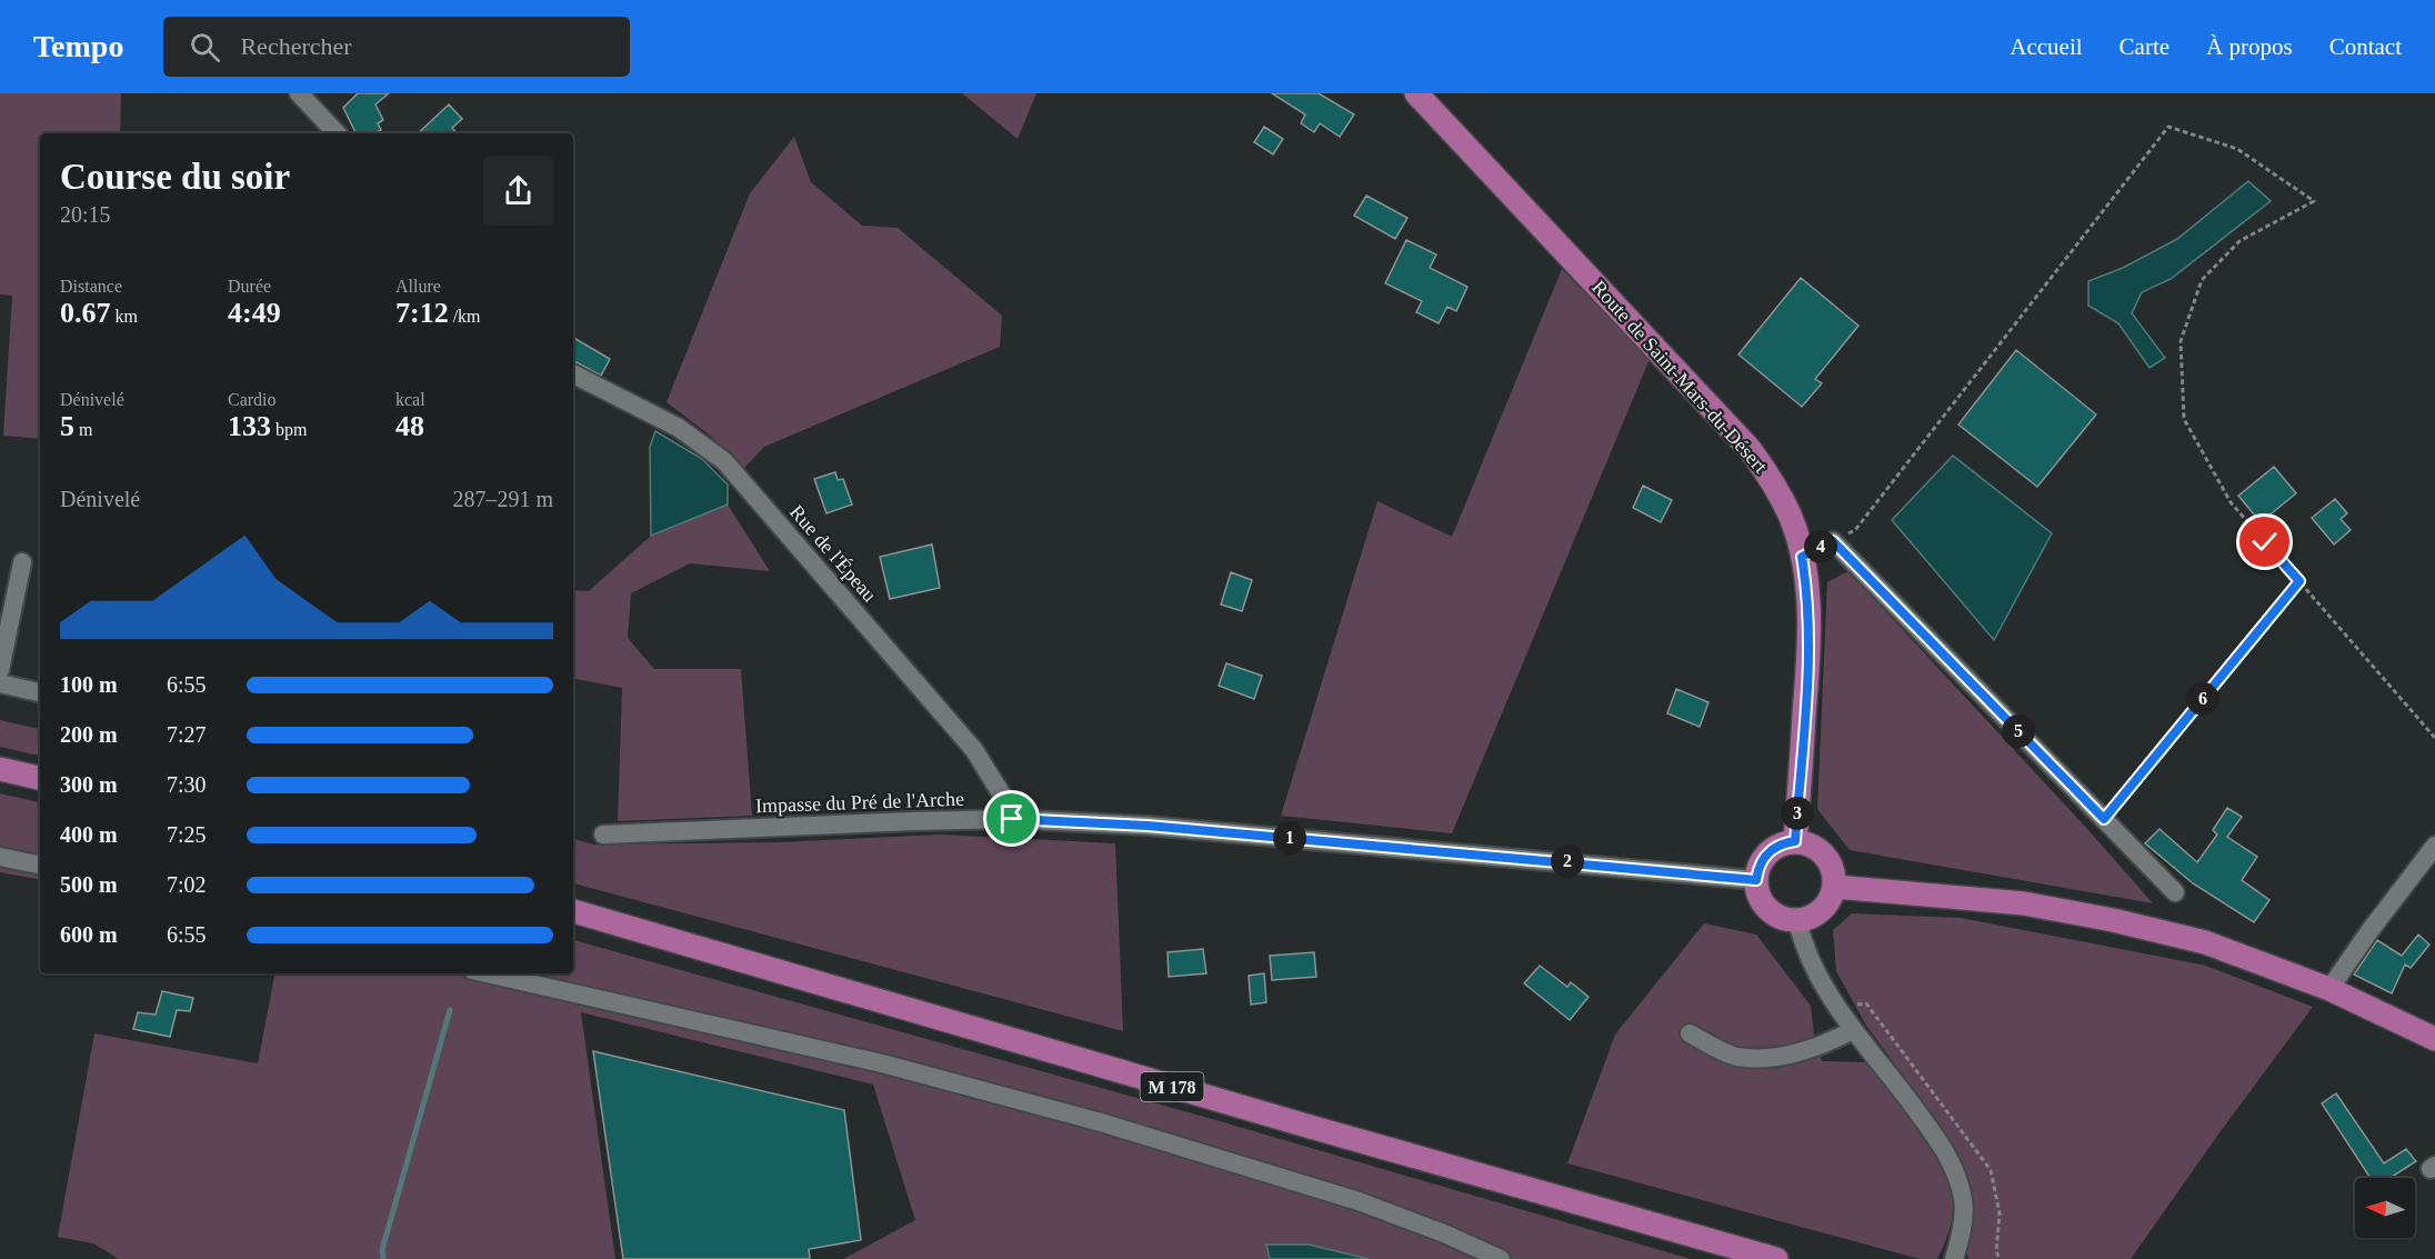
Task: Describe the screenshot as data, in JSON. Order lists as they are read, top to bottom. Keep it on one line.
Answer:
{"streets":{"main road":["Route de Saint-Mars-du-Désert","M 178"],"street":["Rue de l'Épeau","Impasse du Pré de l'Arche"]},"crossings":[["Route de Saint-Mars-du-Désert","Impasse du Pré de l'Arche"],["Rue de l'Épeau","Impasse du Pré de l'Arche"]],"north":"left","page":{"header":"Tempo","search":"Rechercher","nav":["Accueil","Carte","À propos","Contact"],"heading":["Course du soir","20:15"],"stats":[["Distance","0.67 km"],["Durée","4:49"],["Allure","7:12 /km"],["Dénivelé","5 m"],["Cardio","133 bpm"],["kcal","48"]],"chart":["Dénivelé","287–291 m"],"pins":["4","6","5","3","1","2"],"list":[{"name":"100 m","note":"6:55"},{"name":"200 m","note":"7:27"},{"name":"300 m","note":"7:30"},{"name":"400 m","note":"7:25"},{"name":"500 m","note":"7:02"},{"name":"600 m","note":"6:55"}]}}
